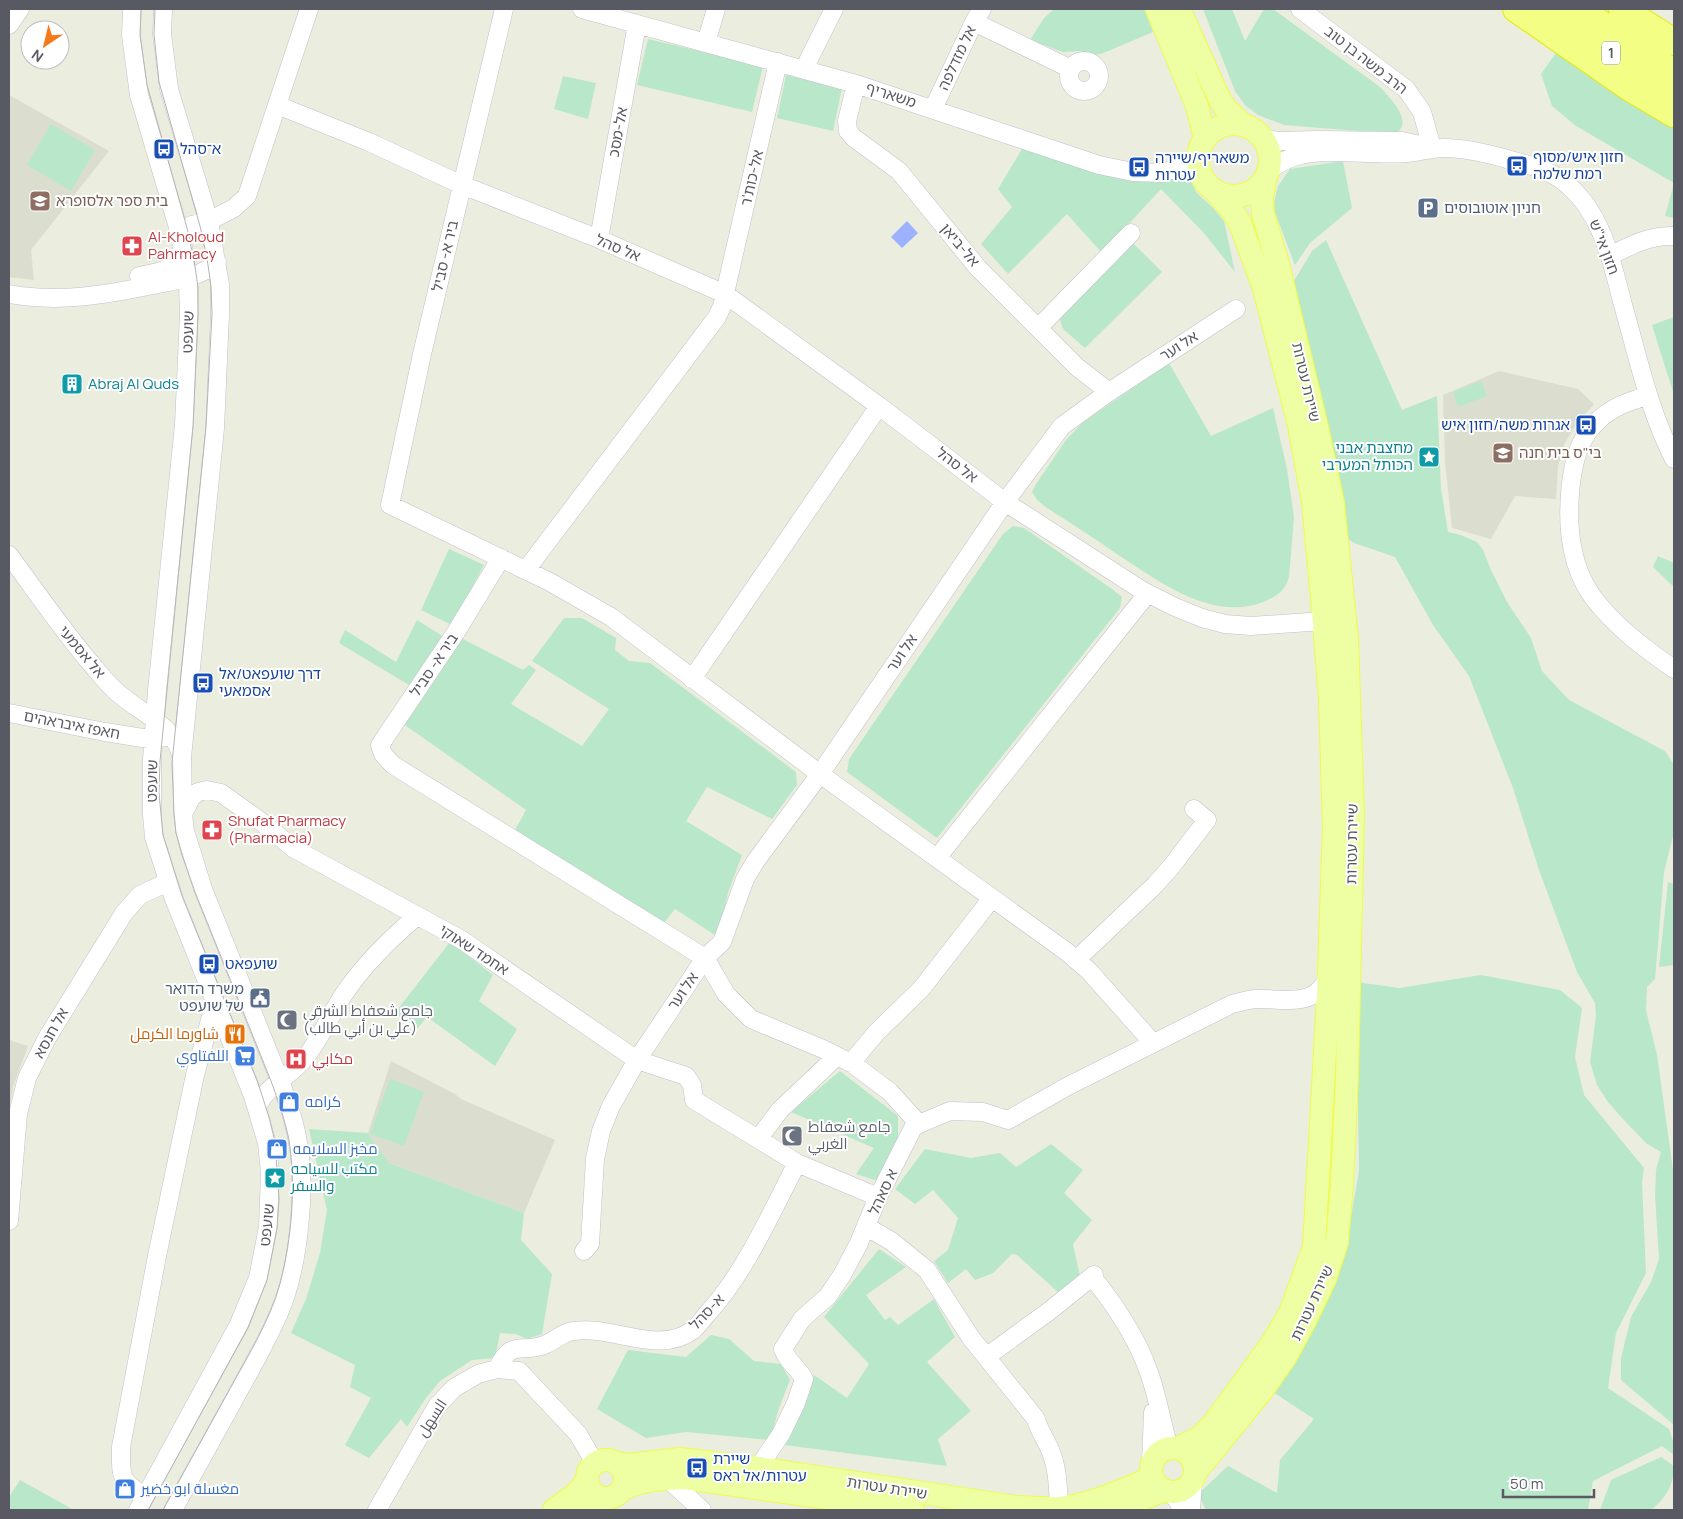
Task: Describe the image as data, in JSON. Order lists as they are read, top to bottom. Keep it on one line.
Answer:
{"streets":{"highway":["1"],"main road":["שיירת עטרות"],"street":["אל מזדלפה","הרב משה בן טוב","משאריף","אל-מסכ","אל-כות'ר","אל-ביאן","חזון אי\"ש","אל סהל","ביר א- סביל","שועפט","אל וער","אל אסמעי","חאפז איבראהים","אחמד שאוקי","אל חנסא","א סאהל","א-סהל","السهل"]},"crossings":[["אל מזדלפה","משאריף"],["הרב משה בן טוב","חזון אי\"ש"],["משאריף","אל-מסכ"],["משאריף","אל-כות'ר"],["משאריף","אל-ביאן"],["משאריף","חזון אי\"ש"],["משאריף","שיירת עטרות"],["אל-מסכ","אל סהל"],["אל-כות'ר","אל סהל"],["אל-ביאן","אל וער"],["חזון אי\"ש","שיירת עטרות"],["אל סהל","ביר א- סביל"],["אל סהל","אל וער"],["אל סהל","שיירת עטרות"],["ביר א- סביל","אל וער"],["שועפט","אל אסמעי"],["שועפט","אחמד שאוקי"],["שועפט","אל חנסא"],["אל וער","אחמד שאוקי"],["שיירת עטרות","א סאהל"],["שיירת עטרות","السهل"],["א-סהל","السهل"]],"places":{"bus stop":["א־סהל","חזון איש/מסוף רמת שלמה","משאריף/שיירה עטרות","אגרות משה/חזון איש","דרך שועפאט/אל אסמאעי","שועפאט","שיירת עטרות/אל ראס"],"school or university":["בית ספר אלסופרא","בי\"ס בית חנה"],"parking":["חניון אוטובוסים"],"pharmacy":["Al-Kholoud Pahrmacy","Shufat Pharmacy (Pharmacia)"],"building":["Abraj Al Quds"],"place":["מחצבת אבני הכותל המערבי","مكتب للسياحه والسفر"],"public building":["משרד הדואר של שועפט"],"mosque":["جامع شعفاط الشرقي (علي بن أبي طالب)","جامع شعفاط الغربي"],"restaurant":["شاورما الكرمل"],"supermarket":["اللفتاوي"],"hospital":["مكابي"],"shop":["كرامه","مخبز السلايمه","مغسلة ابو خضير"]},"scale_bar":"50 m","north":"bottom left"}
